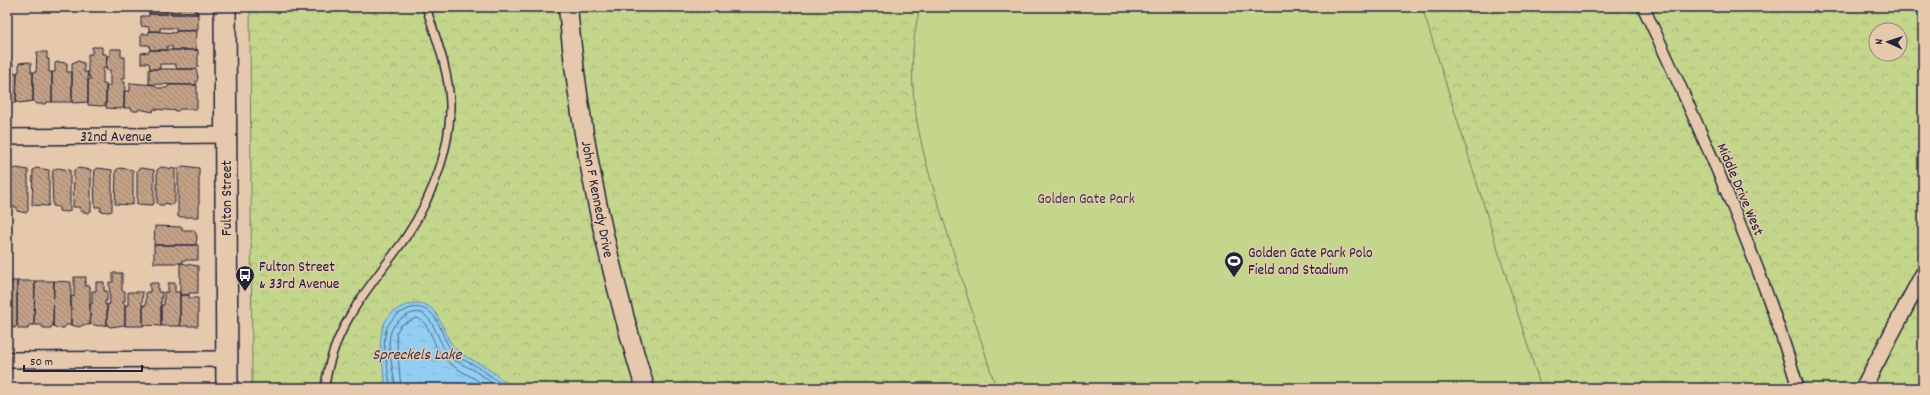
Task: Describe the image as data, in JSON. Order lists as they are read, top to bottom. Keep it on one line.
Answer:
{"streets":{"main road":["Fulton Street"],"street":["32nd Avenue","Middle Drive West","John F Kennedy Drive"]},"crossings":[["32nd Avenue","Fulton Street"]],"water":["Spreckels Lake"],"parks":["Golden Gate Park"],"places":{"sports":["Golden Gate Park Polo Field and Stadium"],"bus stop":["Fulton Street & 33rd Avenue"]},"scale_bar":"50 m","north":"left"}
